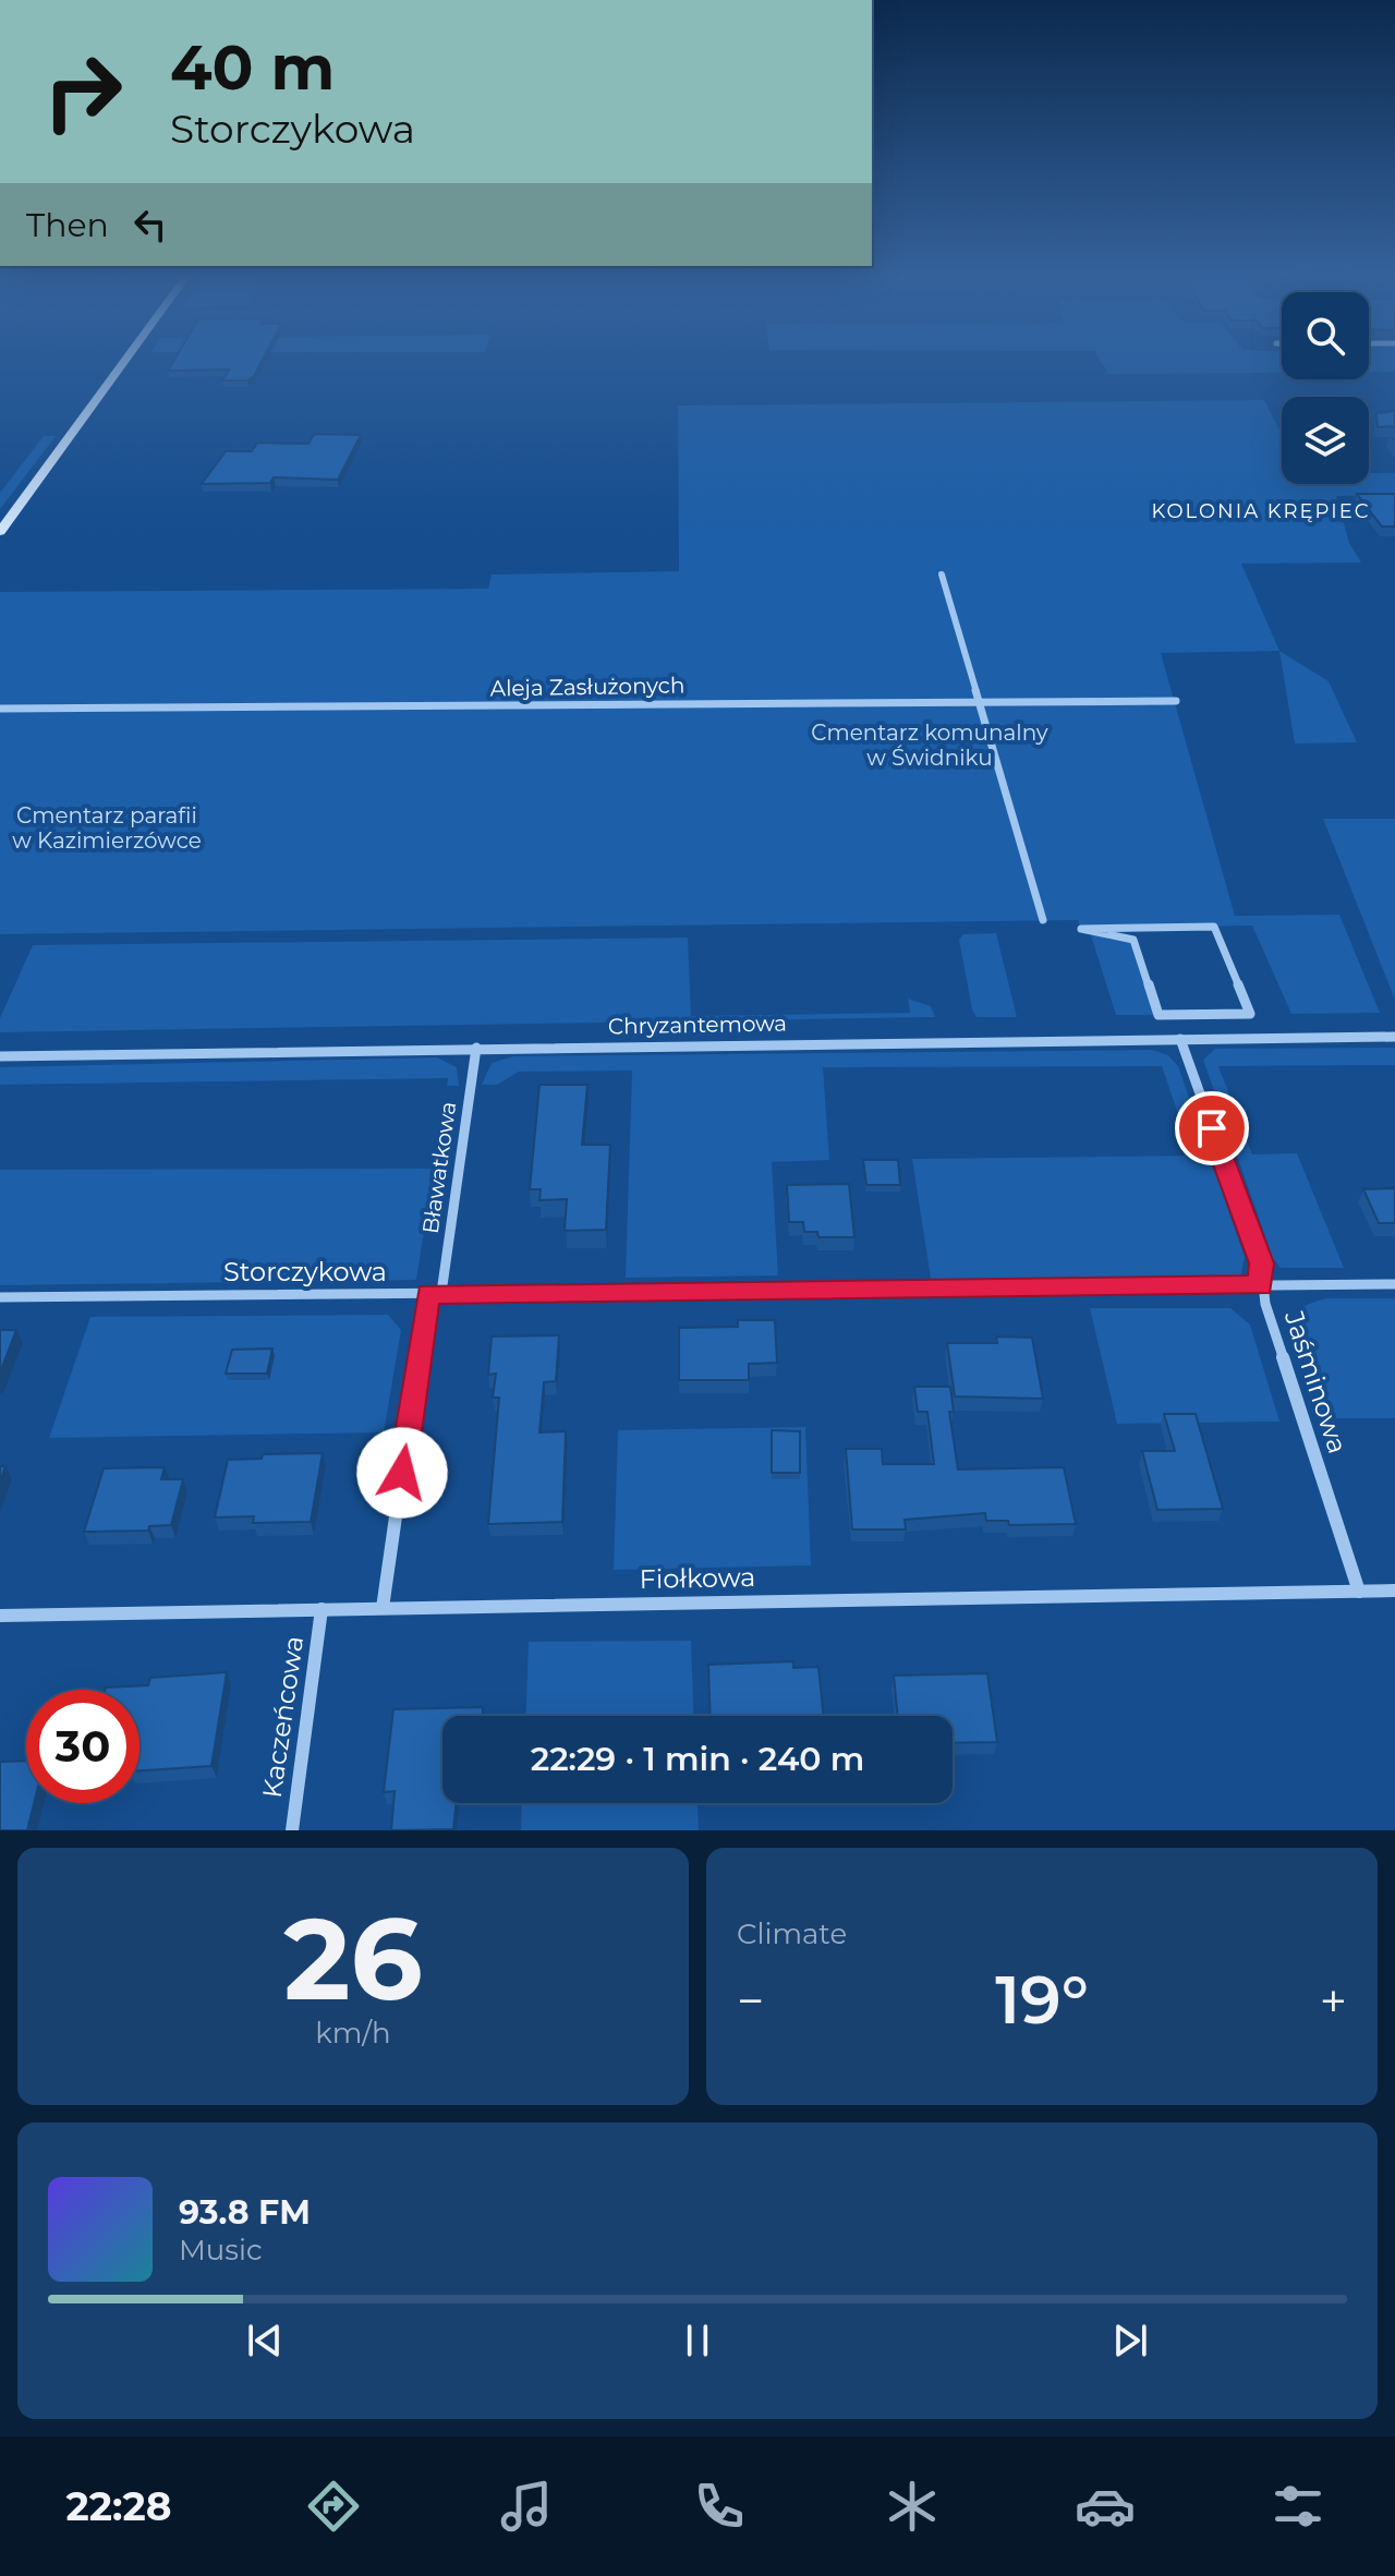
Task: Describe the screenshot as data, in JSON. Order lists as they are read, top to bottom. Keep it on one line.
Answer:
{"streets":{"street":["Aleja Zasłużonych","Chryzantemowa","Bławatkowa","Storczykowa","Jaśminowa","Fiołkowa","Kaczeńcowa"]},"crossings":[["Chryzantemowa","Bławatkowa"],["Chryzantemowa","Jaśminowa"],["Bławatkowa","Storczykowa"],["Bławatkowa","Fiołkowa"],["Storczykowa","Jaśminowa"],["Jaśminowa","Fiołkowa"],["Fiołkowa","Kaczeńcowa"]],"districts":["KOLONIA KRĘPIEC"],"parks":["Cmentarz komunalny w Świdniku","Cmentarz parafii w Kazimierzówce"],"page":{"turn":["40 m","Storczykowa"],"then":"Then","limit":"30","trip":"22:29 · 1 min · 240 m","tile":[["26","km/h"],"Climate"],"heat":["−","19°","+"],"song":["93.8 FM","Music"],"tabs":"22:28"}}
